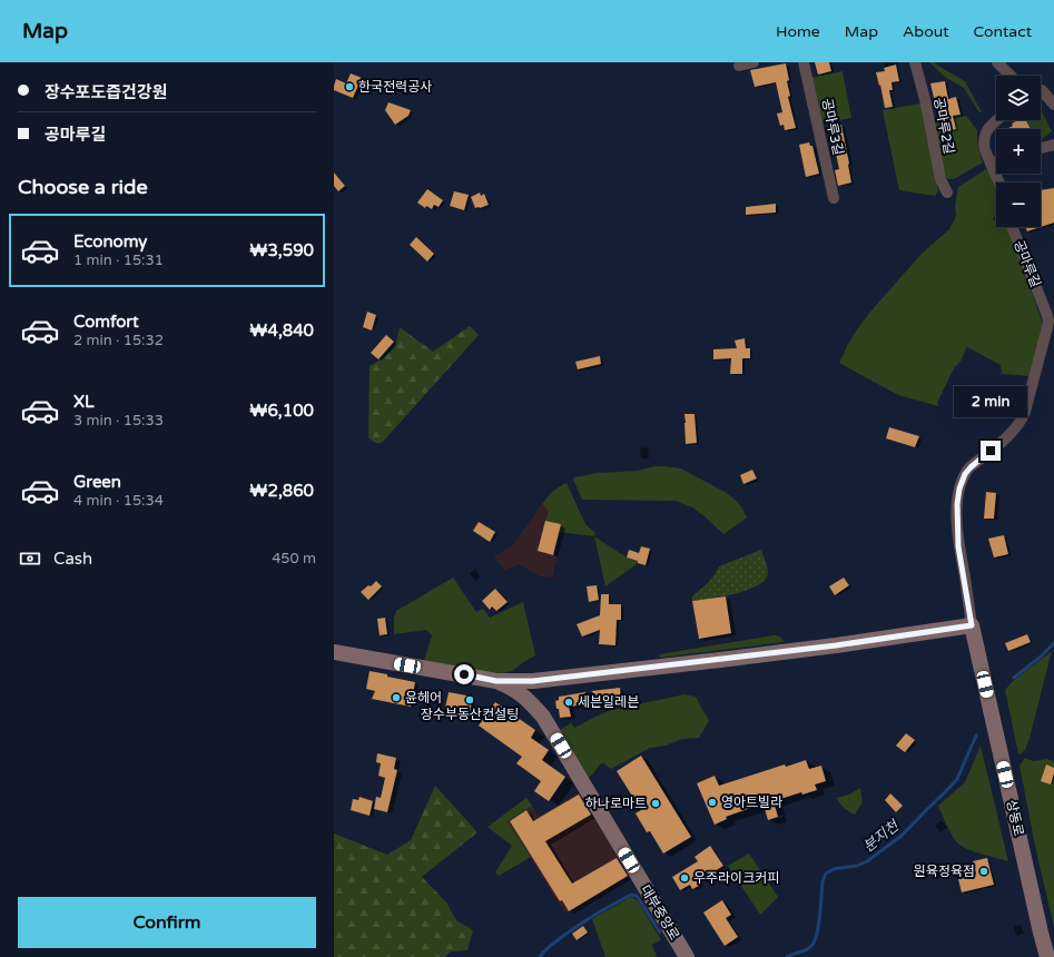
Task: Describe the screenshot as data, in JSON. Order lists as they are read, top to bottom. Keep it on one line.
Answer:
{"streets":{"street":["공마루2길","공마루3길","공마루길","상동로","대부중앙로"]},"crossings":[["공마루길","상동로"]],"water":["분지천"],"places":["한국전력공사","윤헤어","장수부동산컨설팅","세븐일레븐","영아트빌라","하나로마트","원육정육점","우주라이크커피"],"page":{"header":"Map","nav":["Home","Map","About","Contact"],"banner":["장수포도즙건강원","공마루길"],"map_buttons":["+","−"],"heading":"Choose a ride","list":[{"name":"Economy","note":"1 min · 15:31","value":"₩3,590"},{"name":"Comfort","note":"2 min · 15:32","value":"₩4,840"},{"name":"XL","note":"3 min · 15:33","value":"₩6,100"},{"name":"Green","note":"4 min · 15:34","value":"₩2,860"}],"bubble":"2 min","pay":["Cash","450 m"],"buttons":"Confirm"}}
